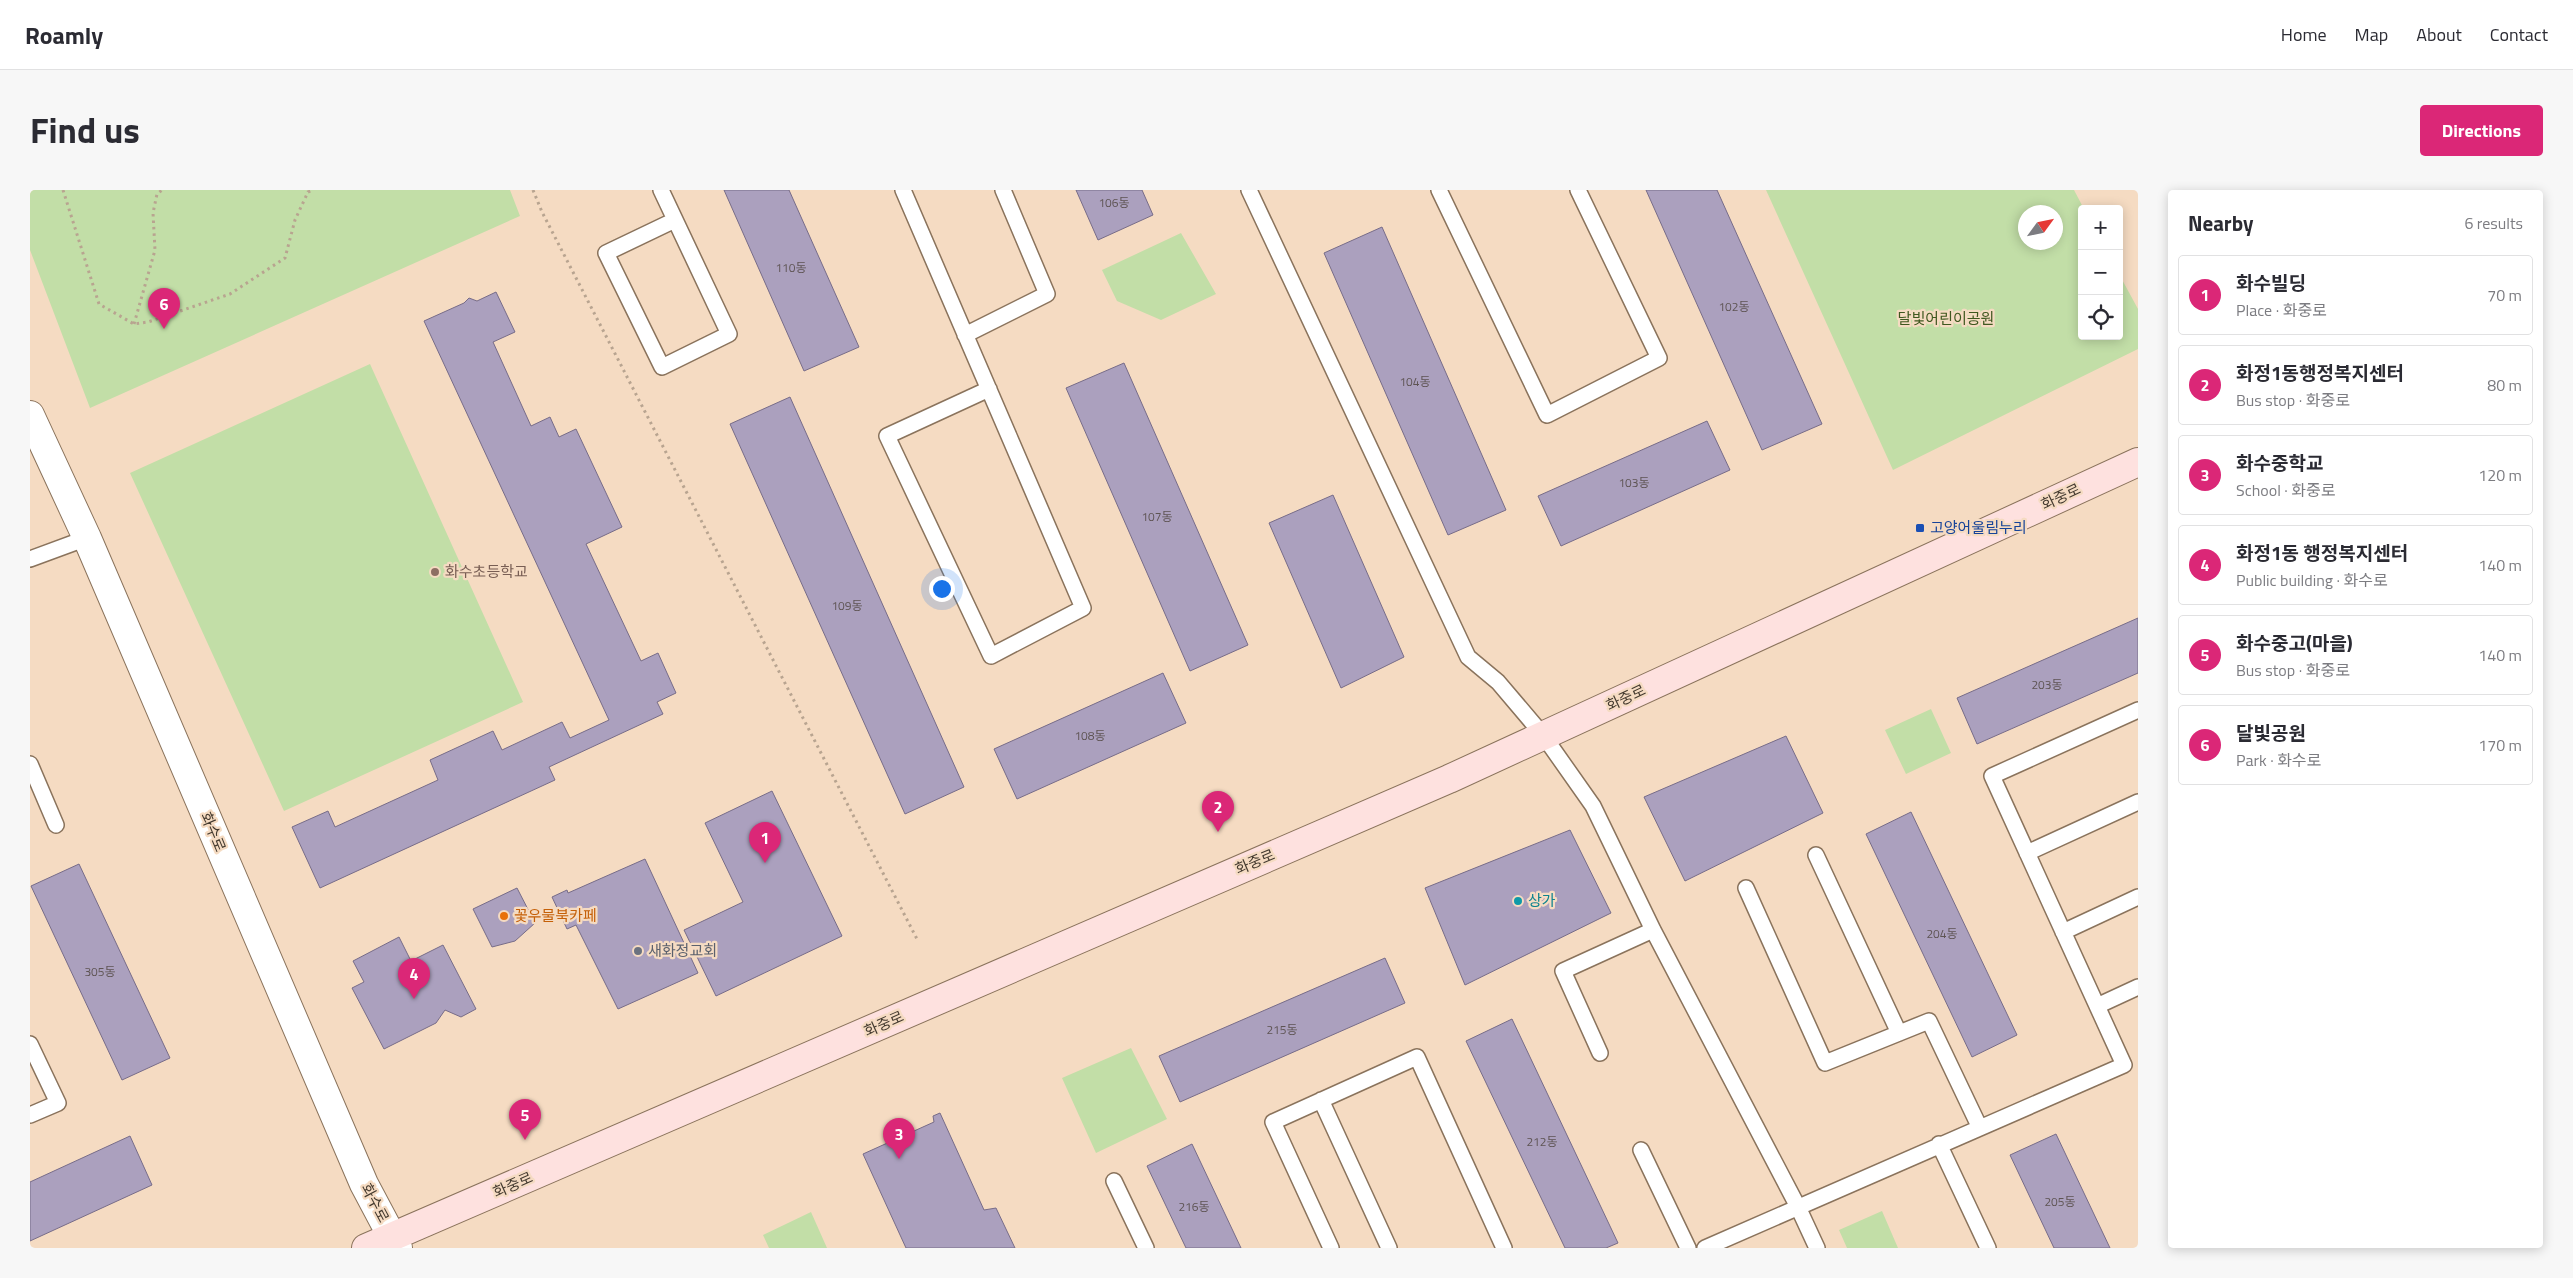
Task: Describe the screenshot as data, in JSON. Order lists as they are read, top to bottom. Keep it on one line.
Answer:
{"streets":{"main road":["화중로"],"street":["화수로"]},"crossings":[["화중로","화수로"]],"parks":["달빛어린이공원"],"places":{"transit":["고양어울림누리"],"other":["화수초등학교","상가","꽃우물북카페","새화정교회"]},"house_numbers":["106동","110동","102동","104동","103동","107동","109동","203동","108동","204동","305동","215동","212동","205동","216동"],"north":"top right","page":{"header":"Roamly","nav":["Home","Map","About","Contact"],"title":"Find us","buttons":"Directions","heading":["Nearby","6 results"],"map_buttons":["+","−"],"list":[{"mark":"1","name":"화수빌딩","note":"Place · 화중로","value":"70 m"},{"mark":"2","name":"화정1동행정복지센터","note":"Bus stop · 화중로","value":"80 m"},{"mark":"3","name":"화수중학교","note":"School · 화중로","value":"120 m"},{"mark":"4","name":"화정1동 행정복지센터","note":"Public building · 화수로","value":"140 m"},{"mark":"5","name":"화수중고(마을)","note":"Bus stop · 화중로","value":"140 m"},{"mark":"6","name":"달빛공원","note":"Park · 화수로","value":"170 m"}],"pins":["6","2","1","4","5","3"]}}
